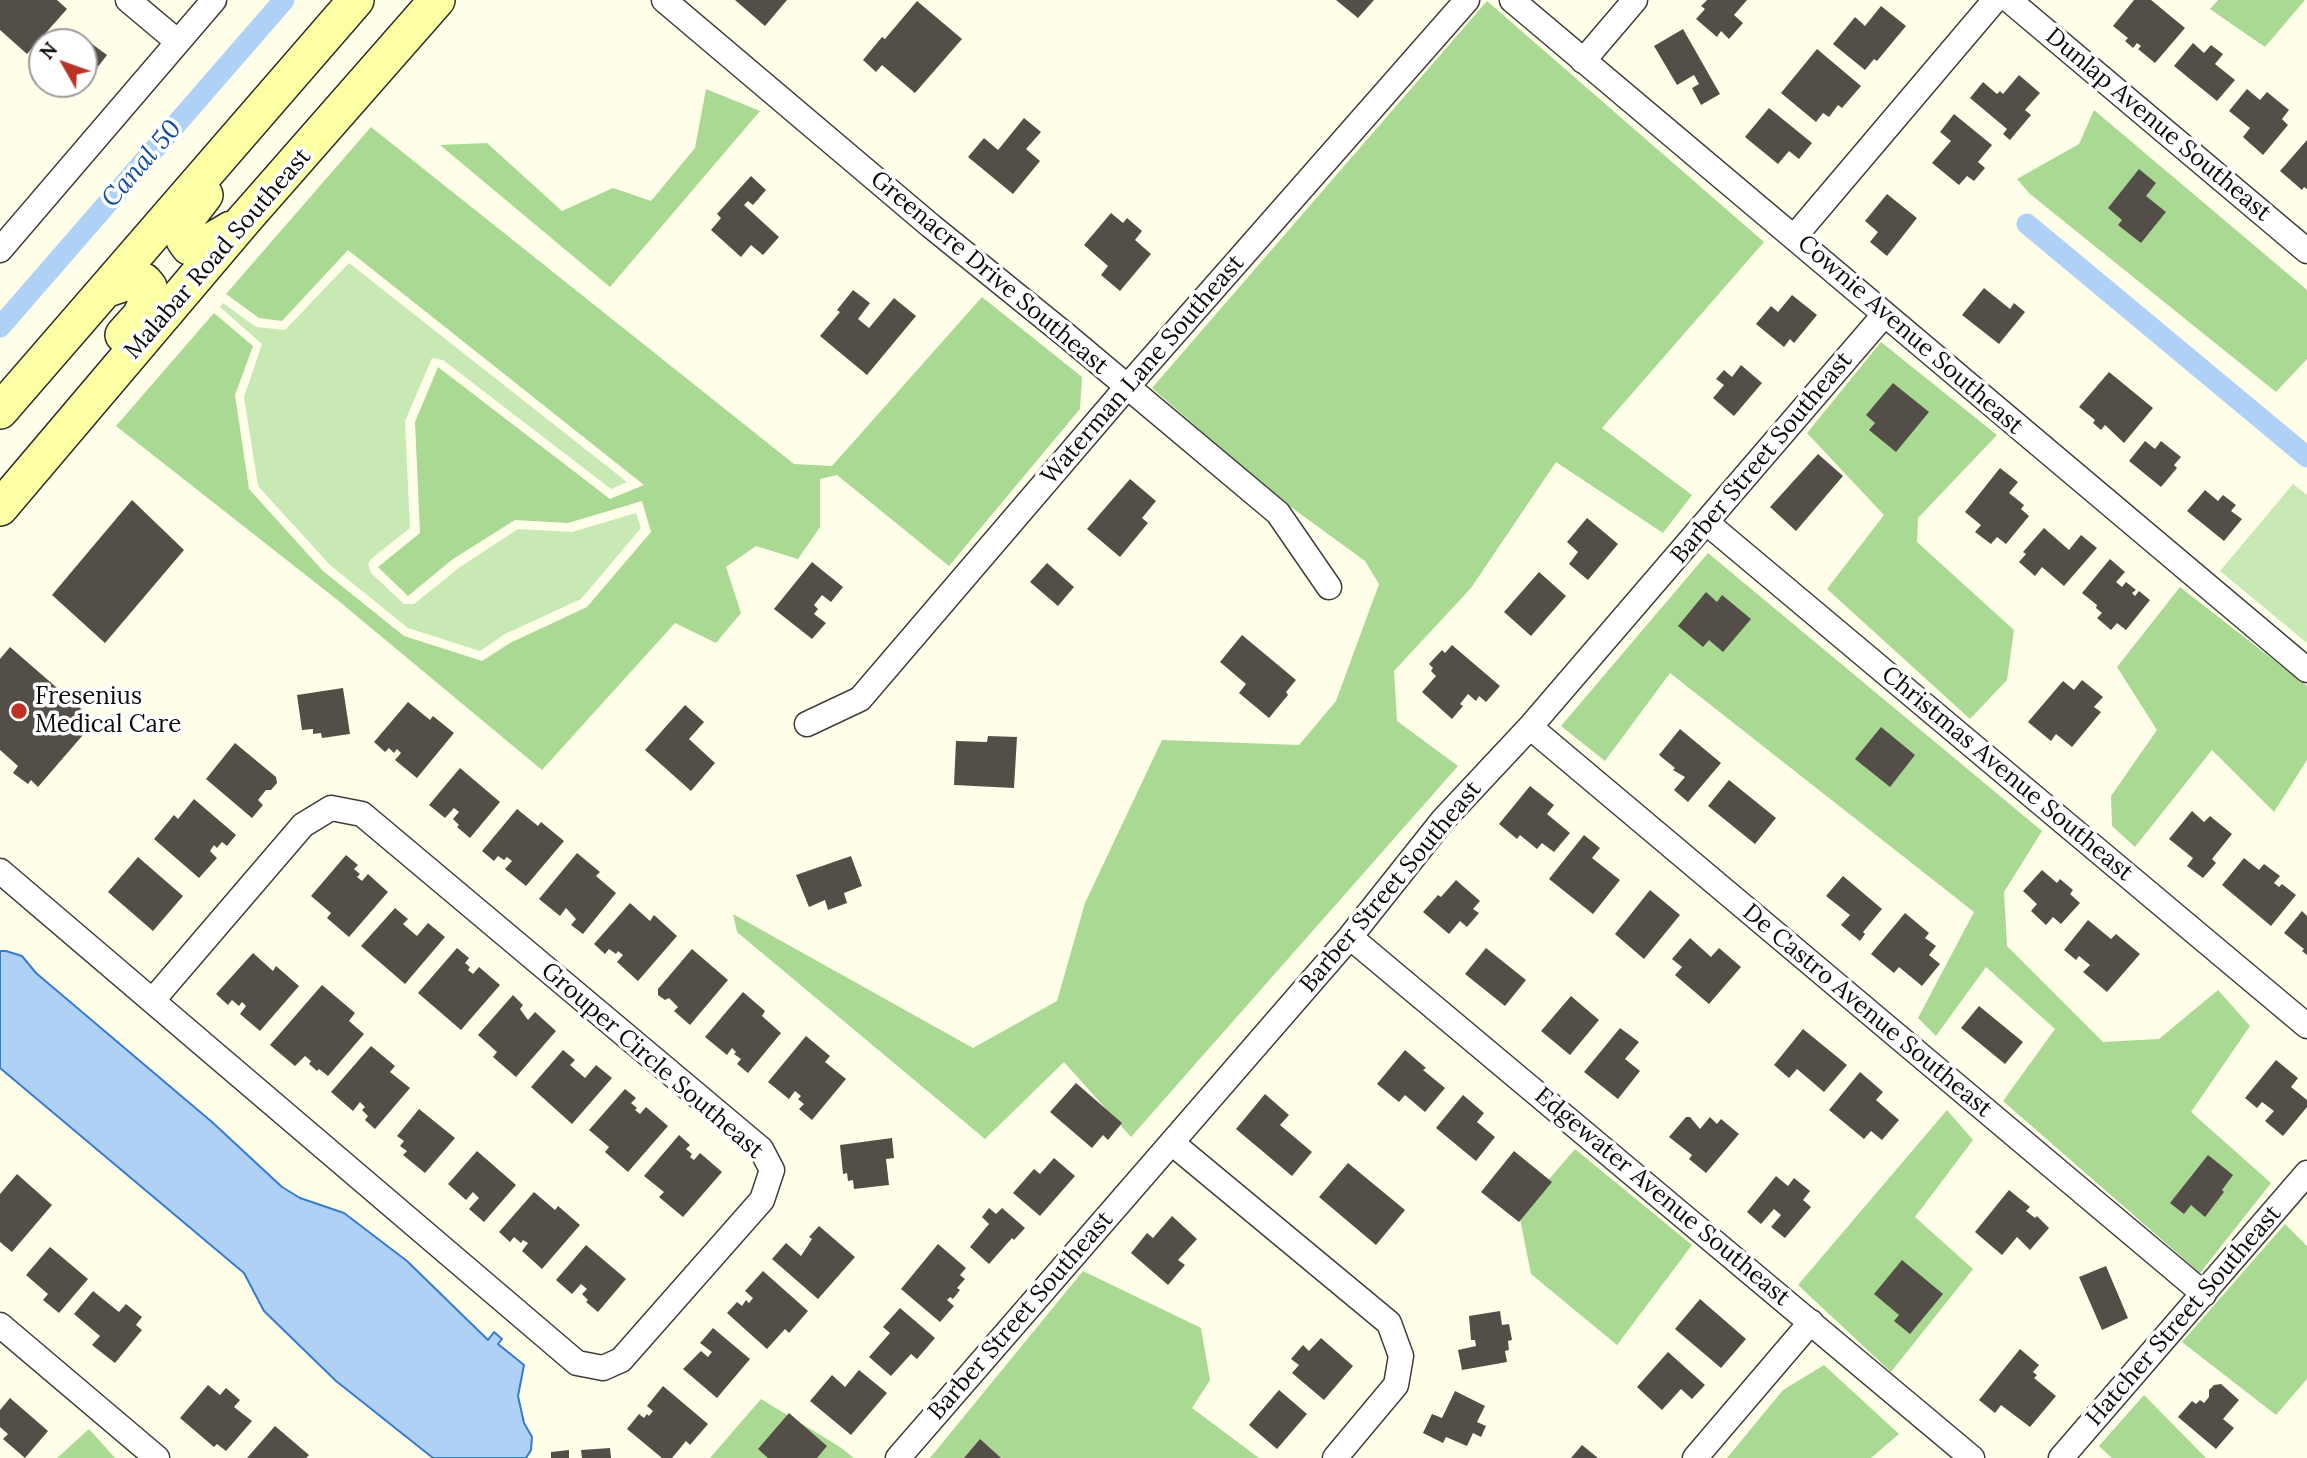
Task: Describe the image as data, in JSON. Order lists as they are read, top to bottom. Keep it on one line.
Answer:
{"streets":{"main road":["Malabar Road Southeast"],"street":["Dunlap Avenue Southeast","Greenacre Drive Southeast","Cownie Avenue Southeast","Waterman Lane Southeast","Barber Street Southeast","Christmas Avenue Southeast","De Castro Avenue Southeast","Grouper Circle Southeast","Edgewater Avenue Southeast","Hatcher Street Southeast"]},"crossings":[["Greenacre Drive Southeast","Waterman Lane Southeast"],["Cownie Avenue Southeast","Barber Street Southeast"],["Barber Street Southeast","Christmas Avenue Southeast"],["Barber Street Southeast","De Castro Avenue Southeast"],["Barber Street Southeast","Edgewater Avenue Southeast"],["De Castro Avenue Southeast","Hatcher Street Southeast"]],"water":["Canal 50"],"places":["Fresenius Medical Care"],"north":"top left"}
